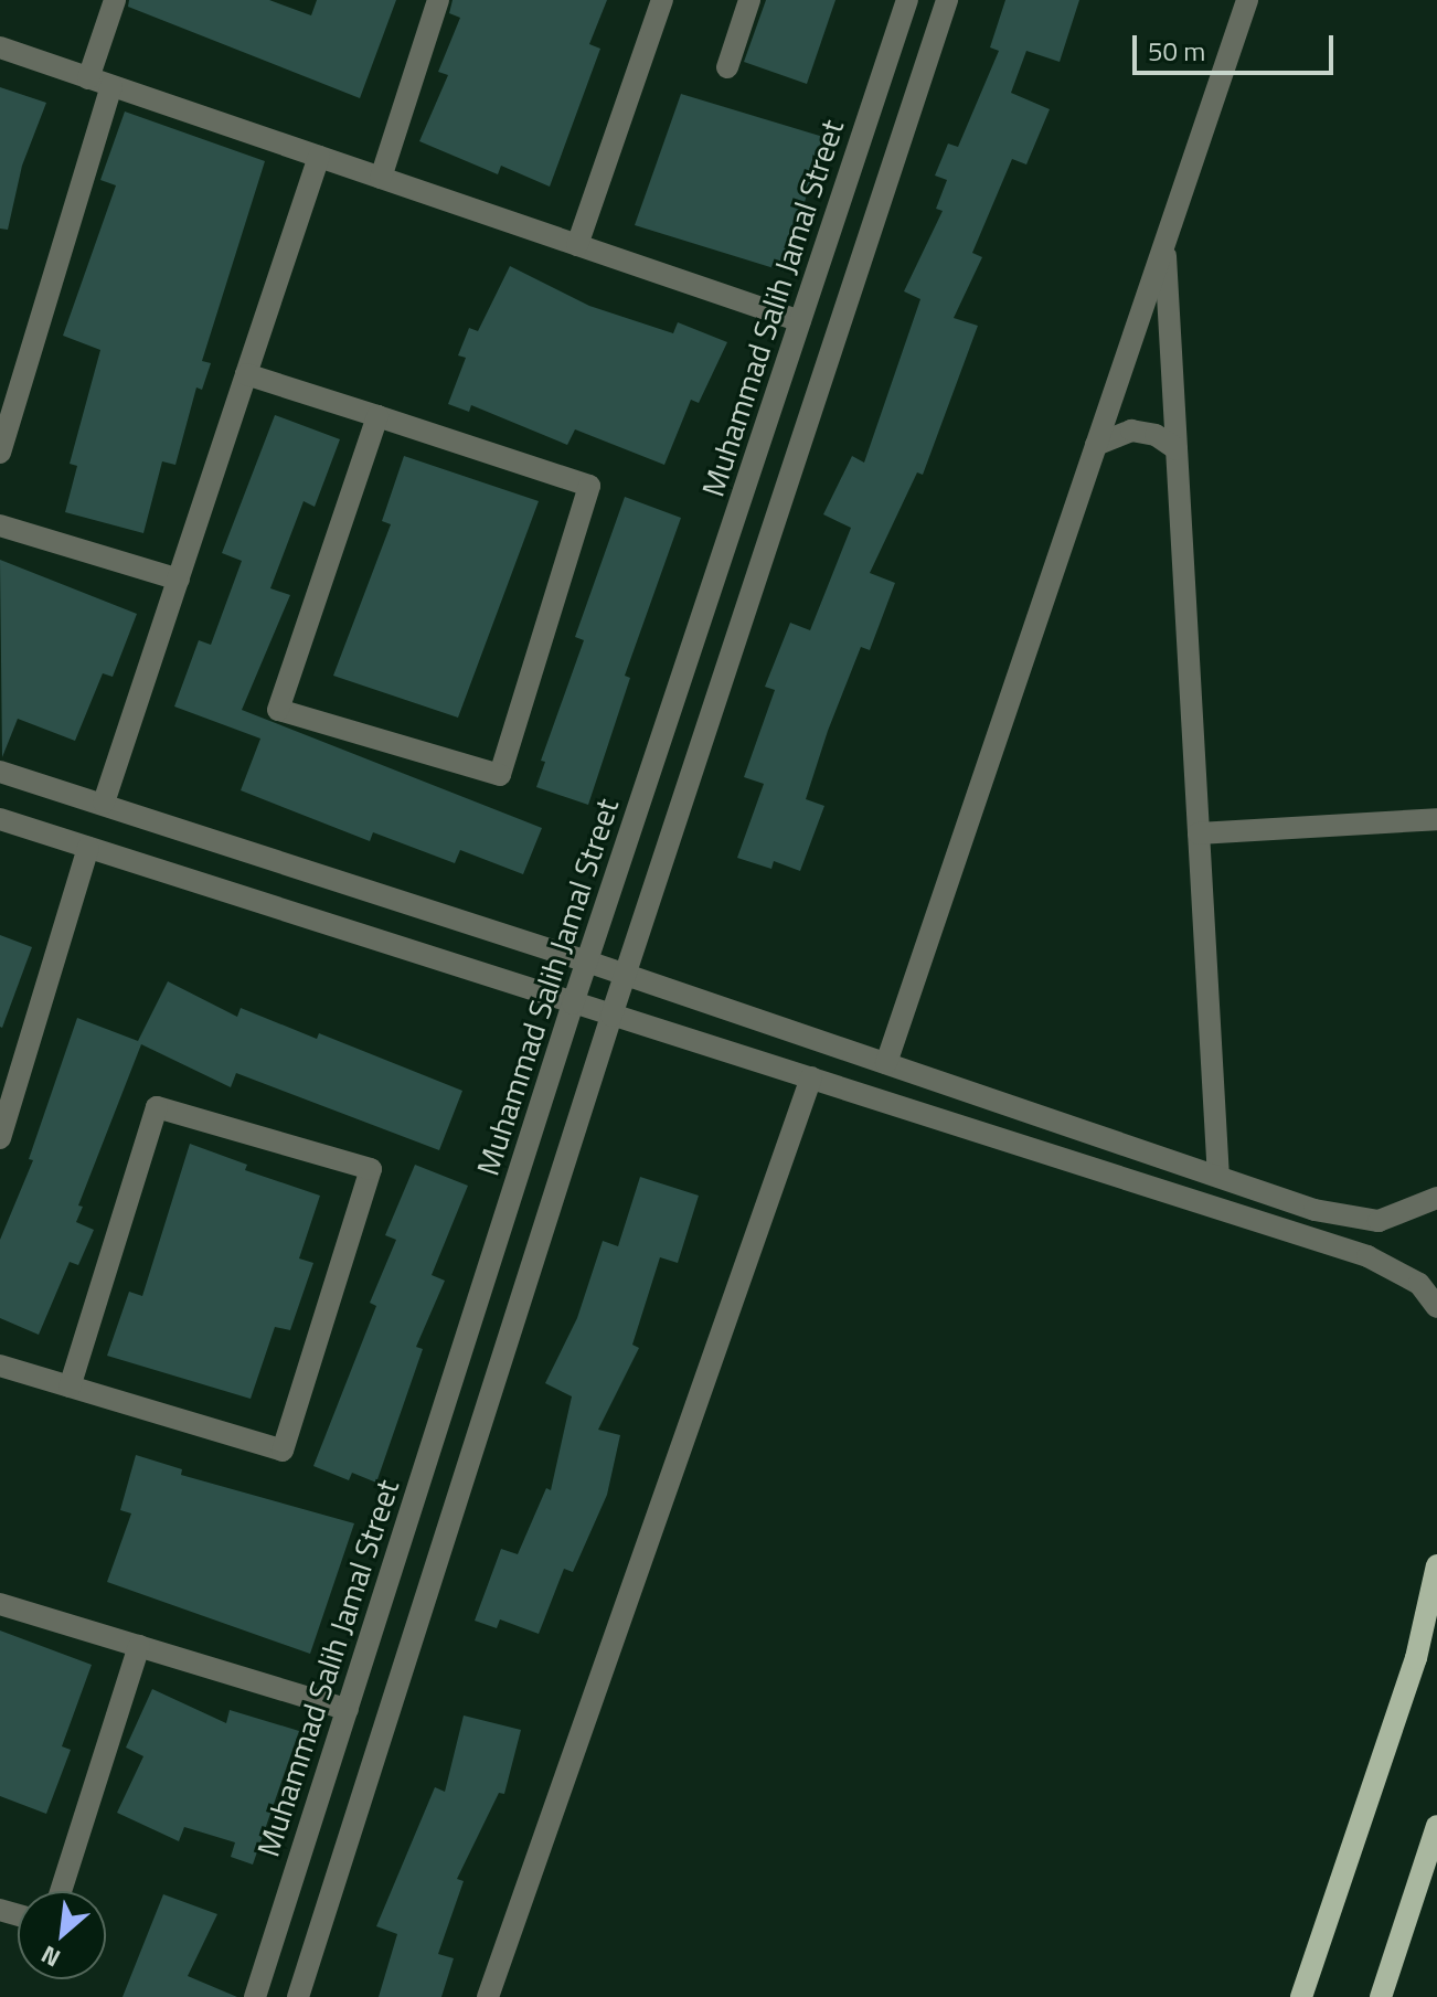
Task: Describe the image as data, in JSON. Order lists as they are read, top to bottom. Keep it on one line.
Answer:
{"streets":{"street":["Muhammad Salih Jamal Street"]},"scale_bar":"50 m","north":"bottom left"}
